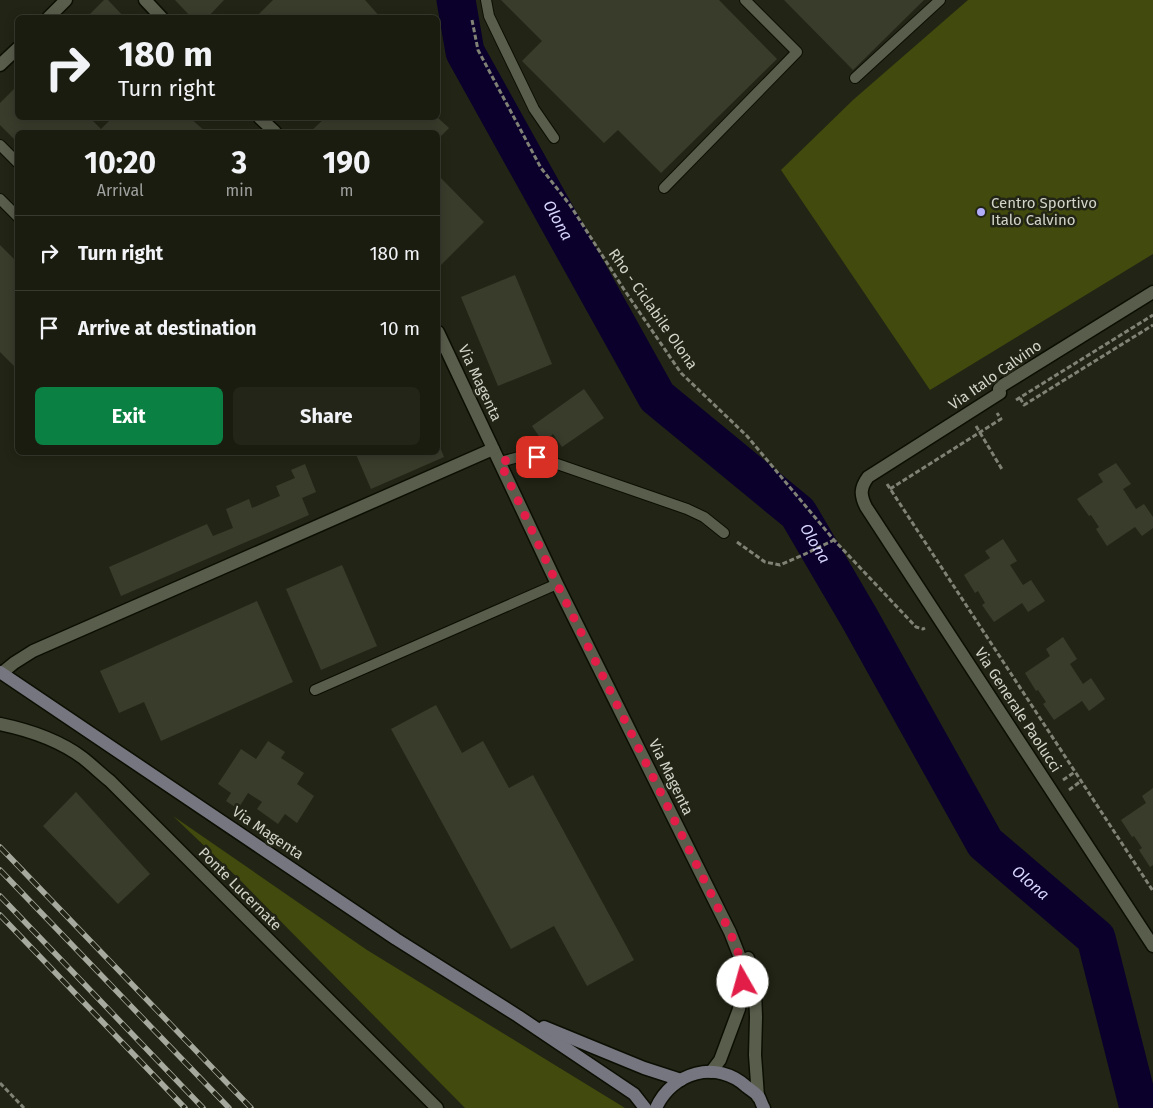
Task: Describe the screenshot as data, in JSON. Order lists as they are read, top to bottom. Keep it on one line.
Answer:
{"streets":{"street":["Via Italo Calvino","Via Magenta","Via Generale Paolucci","Ponte Lucernate"],"path":["Rho - Ciclabile Olona"]},"crossings":[["Rho - Ciclabile Olona","Via Generale Paolucci"],["Via Italo Calvino","Via Generale Paolucci"]],"water":["Olona"],"places":["Centro Sportivo Italo Calvino"],"page":{"turn":["180 m","Turn right"],"eta":["10:20","Arrival","3","min","190","m"],"list":[{"name":"Turn right","value":"180 m"},{"name":"Arrive at destination","value":"10 m"}],"buttons":["Exit","Share"]}}
